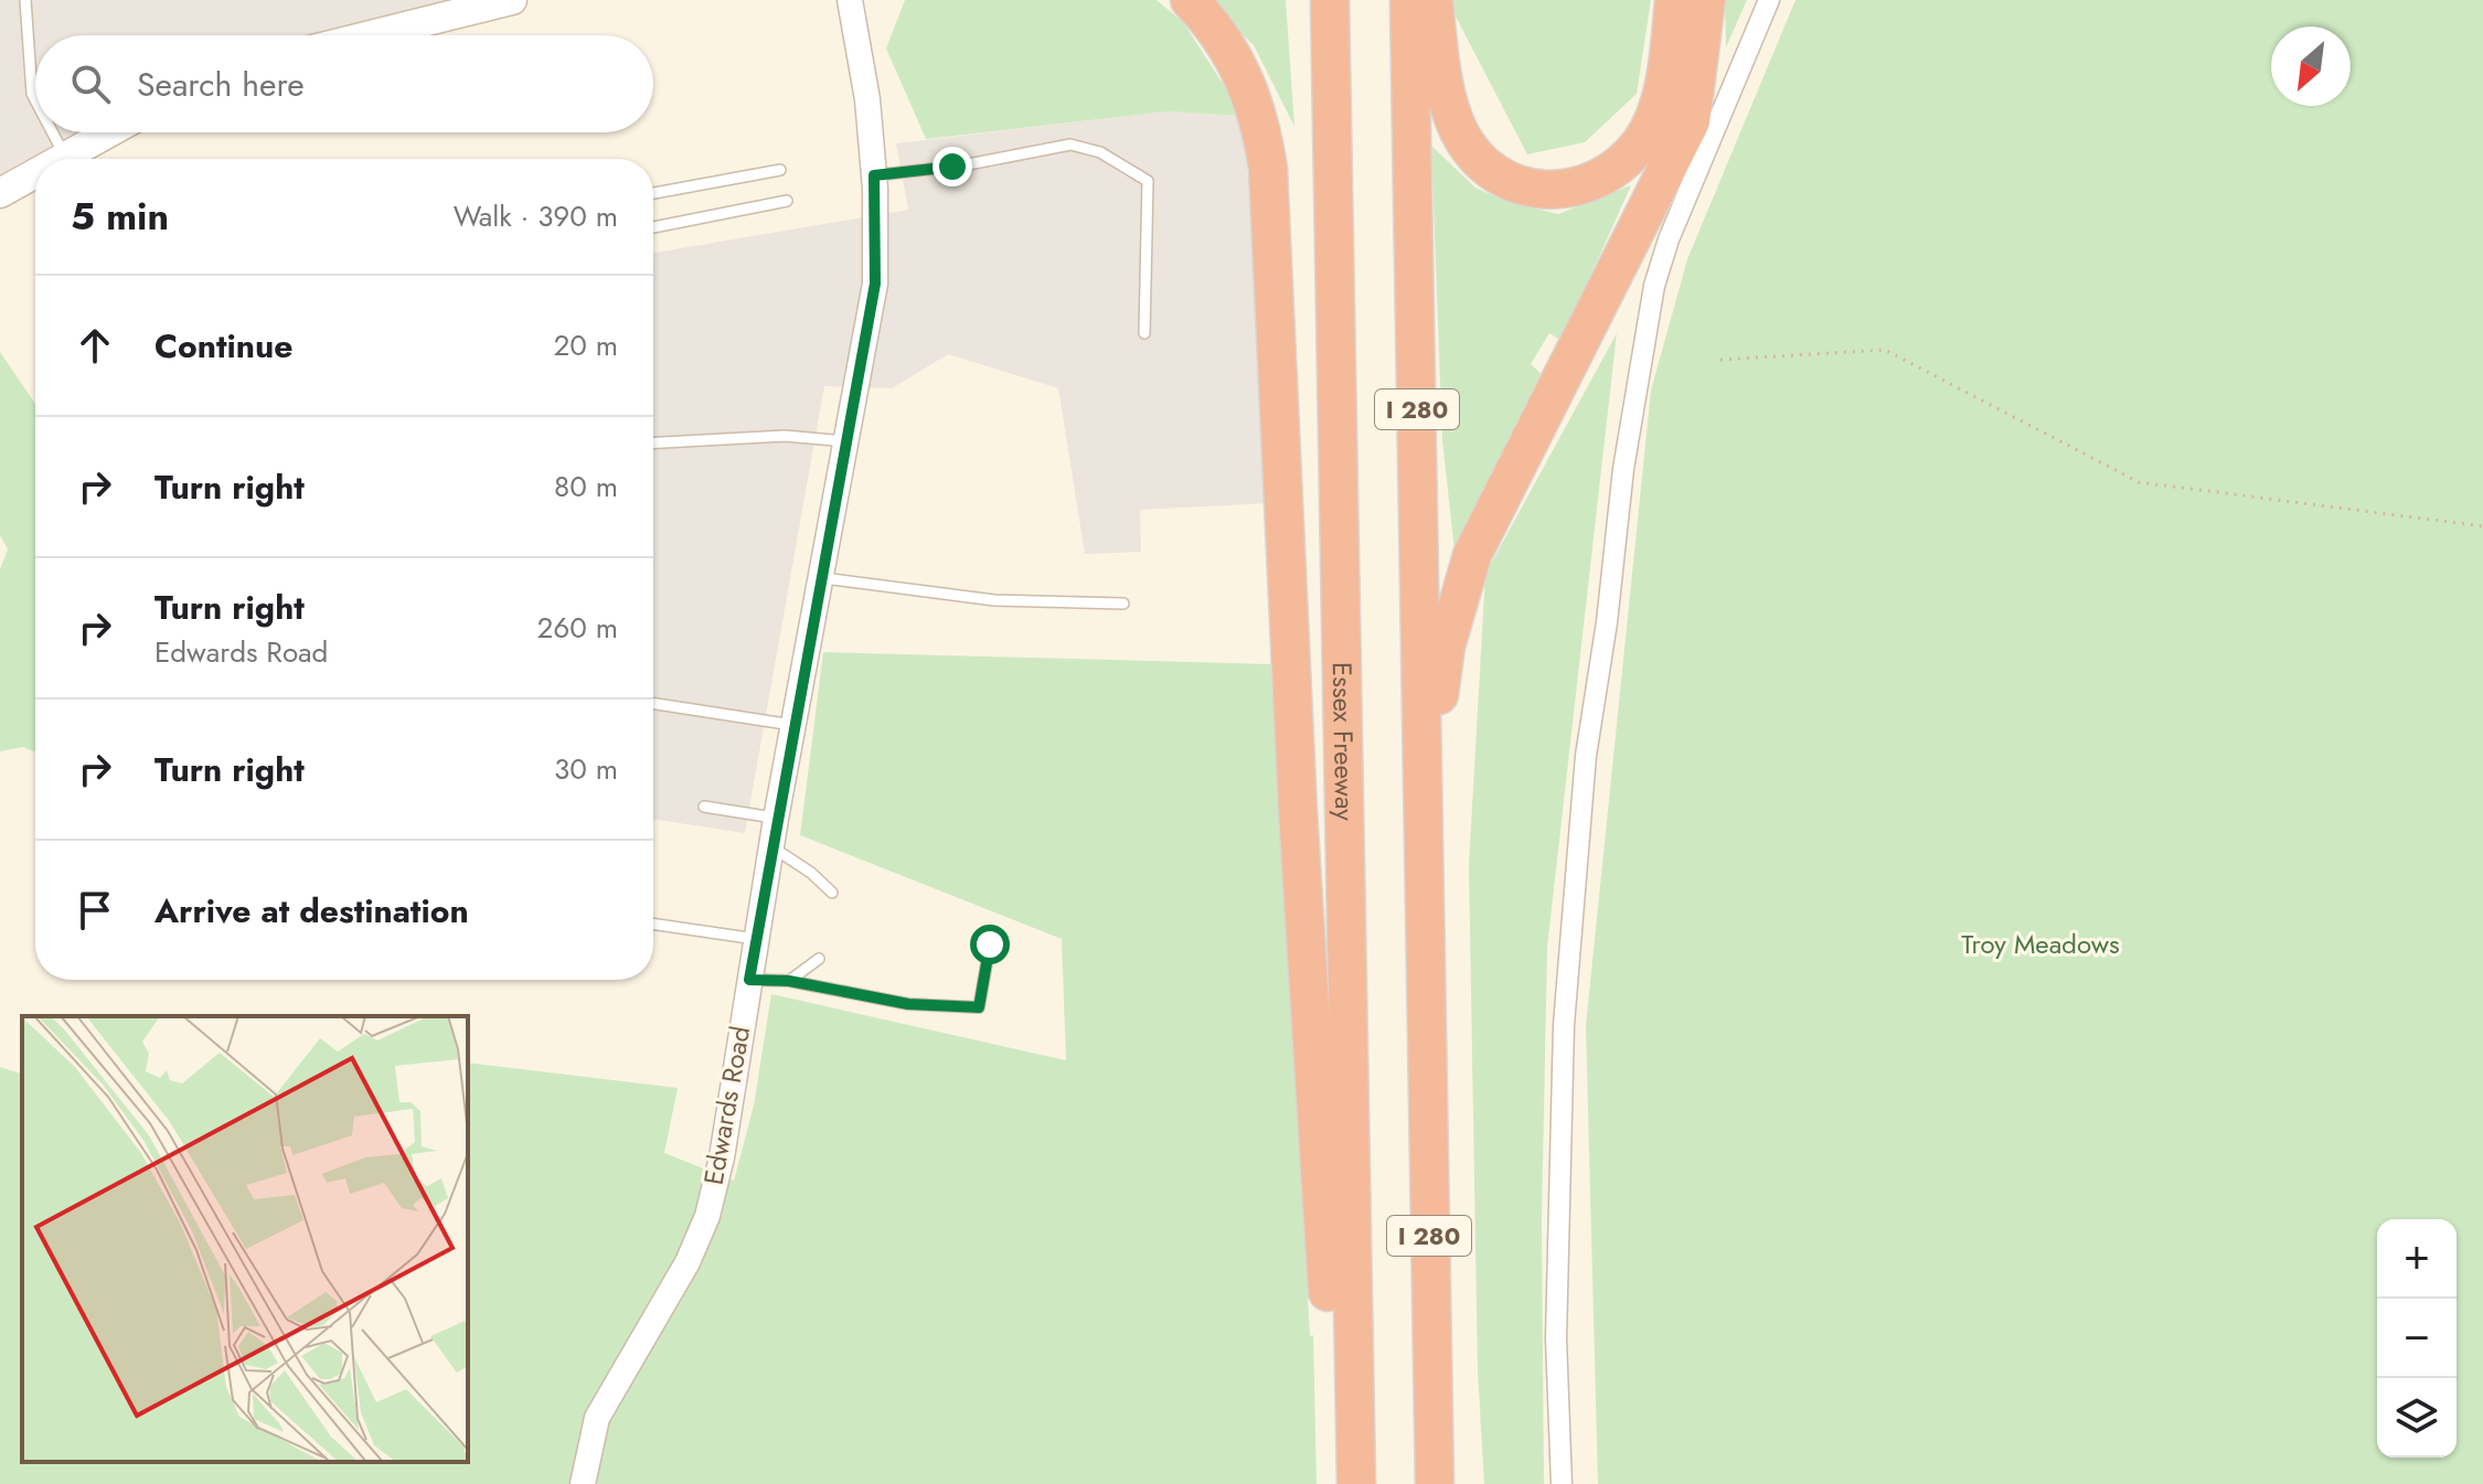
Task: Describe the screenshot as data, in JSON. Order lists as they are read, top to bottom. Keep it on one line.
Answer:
{"streets":{"highway":["I 280","Essex Freeway"],"street":["Edwards Road"]},"parks":["Troy Meadows"],"north":"bottom left","page":{"search":"Search here","heading":["5 min","Walk · 390 m"],"list":[["Continue","20 m"],["Turn right","80 m"],["Turn right","Edwards Road","260 m"],["Turn right","30 m"],"Arrive at destination"],"map_buttons":["+","−"]}}
